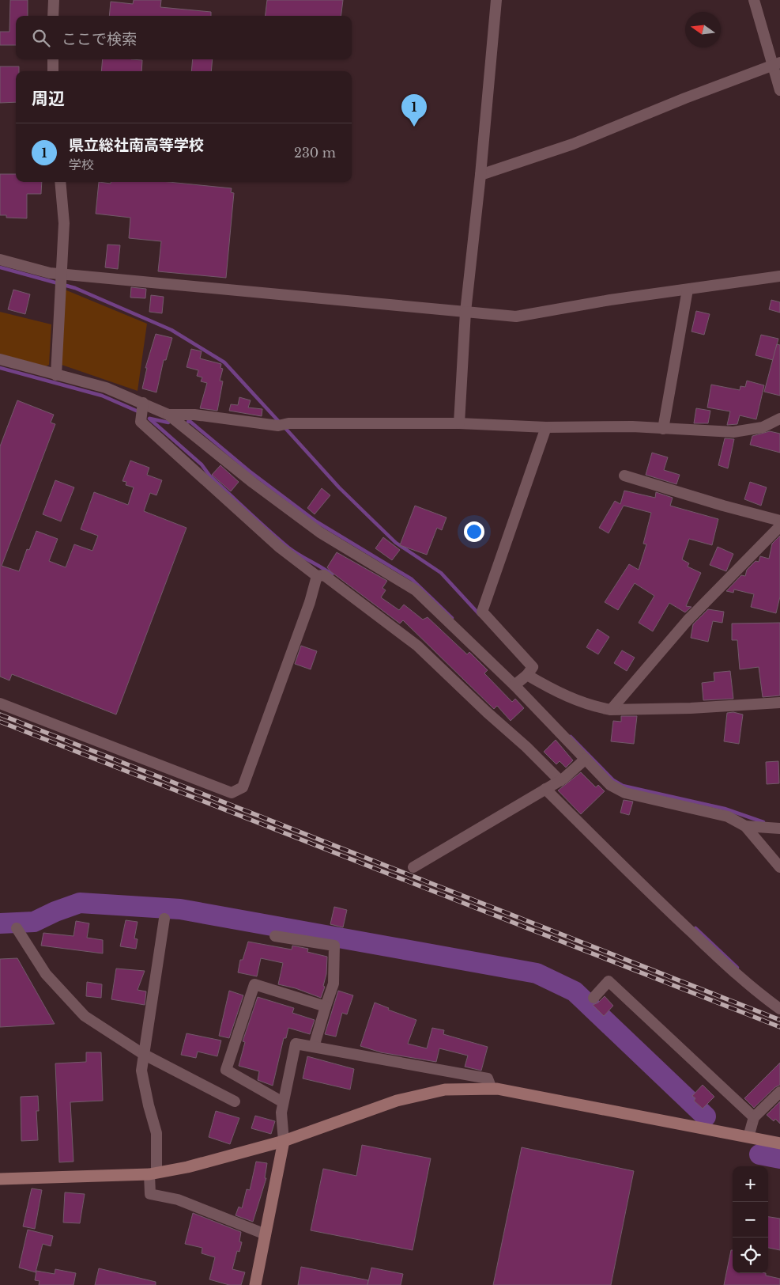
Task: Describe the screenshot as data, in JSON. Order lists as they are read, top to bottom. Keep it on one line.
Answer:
{"north":"left","page":{"search":"ここで検索","heading":"周辺","pins":"1","list":[{"mark":"1","name":"県立総社南高等学校","note":"学校","value":"230 m"}],"map_buttons":["+","−"]}}
